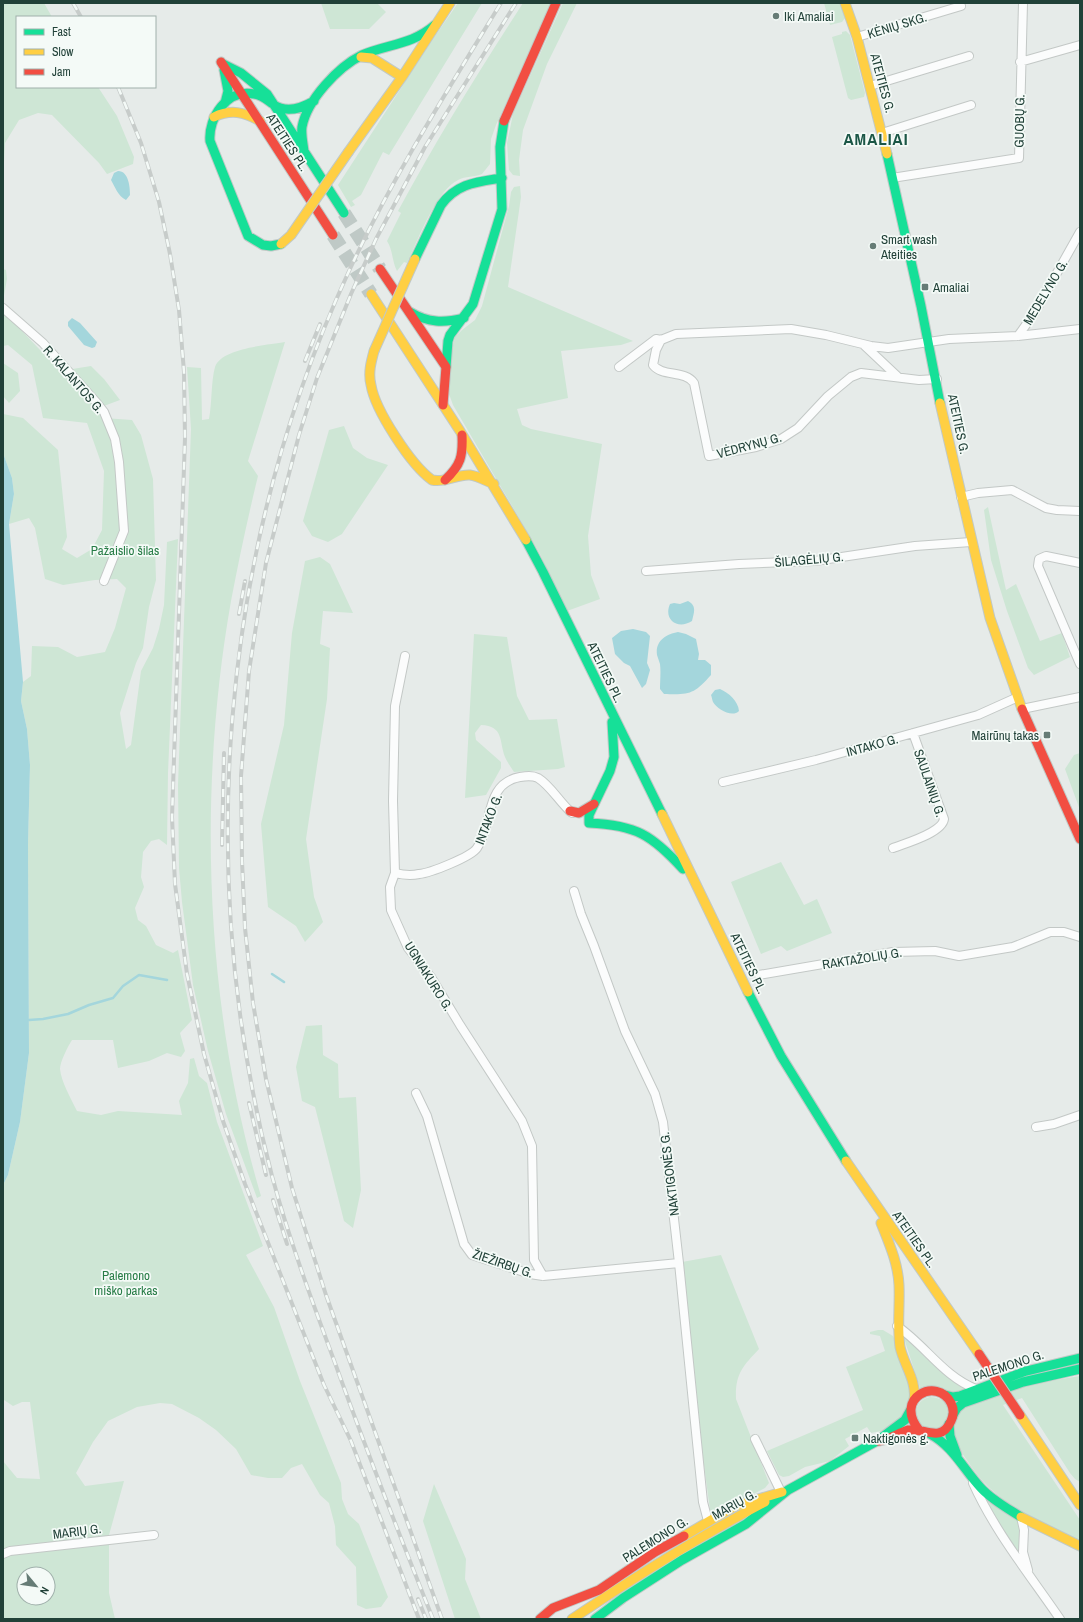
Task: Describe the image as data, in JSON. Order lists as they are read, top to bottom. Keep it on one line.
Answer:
{"streets":{"main road":["ATEITIES G.","ATEITIES PL.","PALEMONO G.","MARIŲ G."],"street":["KĖNIŲ SKG.","GUOBŲ G.","MEDELYNO G.","R. KALANTOS G.","VĖDRYNŲ G.","ŠILAGĖLIŲ G.","INTAKO G.","SAULAINIŲ G.","RAKTAŽOLIŲ G.","UGNIAKURO G.","NAKTIGONĖS G.","ŽIEŽIRBŲ G."]},"crossings":[["KĖNIŲ SKG.","ATEITIES G."],["ATEITIES G.","GUOBŲ G."],["ATEITIES G.","MEDELYNO G."],["ATEITIES G.","VĖDRYNŲ G."],["ATEITIES G.","ŠILAGĖLIŲ G."],["ATEITIES G.","INTAKO G."],["MEDELYNO G.","VĖDRYNŲ G."],["INTAKO G.","SAULAINIŲ G."],["INTAKO G.","UGNIAKURO G."],["UGNIAKURO G.","ŽIEŽIRBŲ G."],["NAKTIGONĖS G.","ŽIEŽIRBŲ G."],["NAKTIGONĖS G.","PALEMONO G."],["PALEMONO G.","MARIŲ G."]],"districts":["AMALIAI"],"parks":["Pažaislio šilas","Palemono miško parkas"],"places":{"other":["Iki Amaliai","Smart wash Ateities"],"transit":["Amaliai","Mairūnų takas","Naktigonės g."]},"legend":["Fast","Slow","Jam"],"north":"bottom right"}
